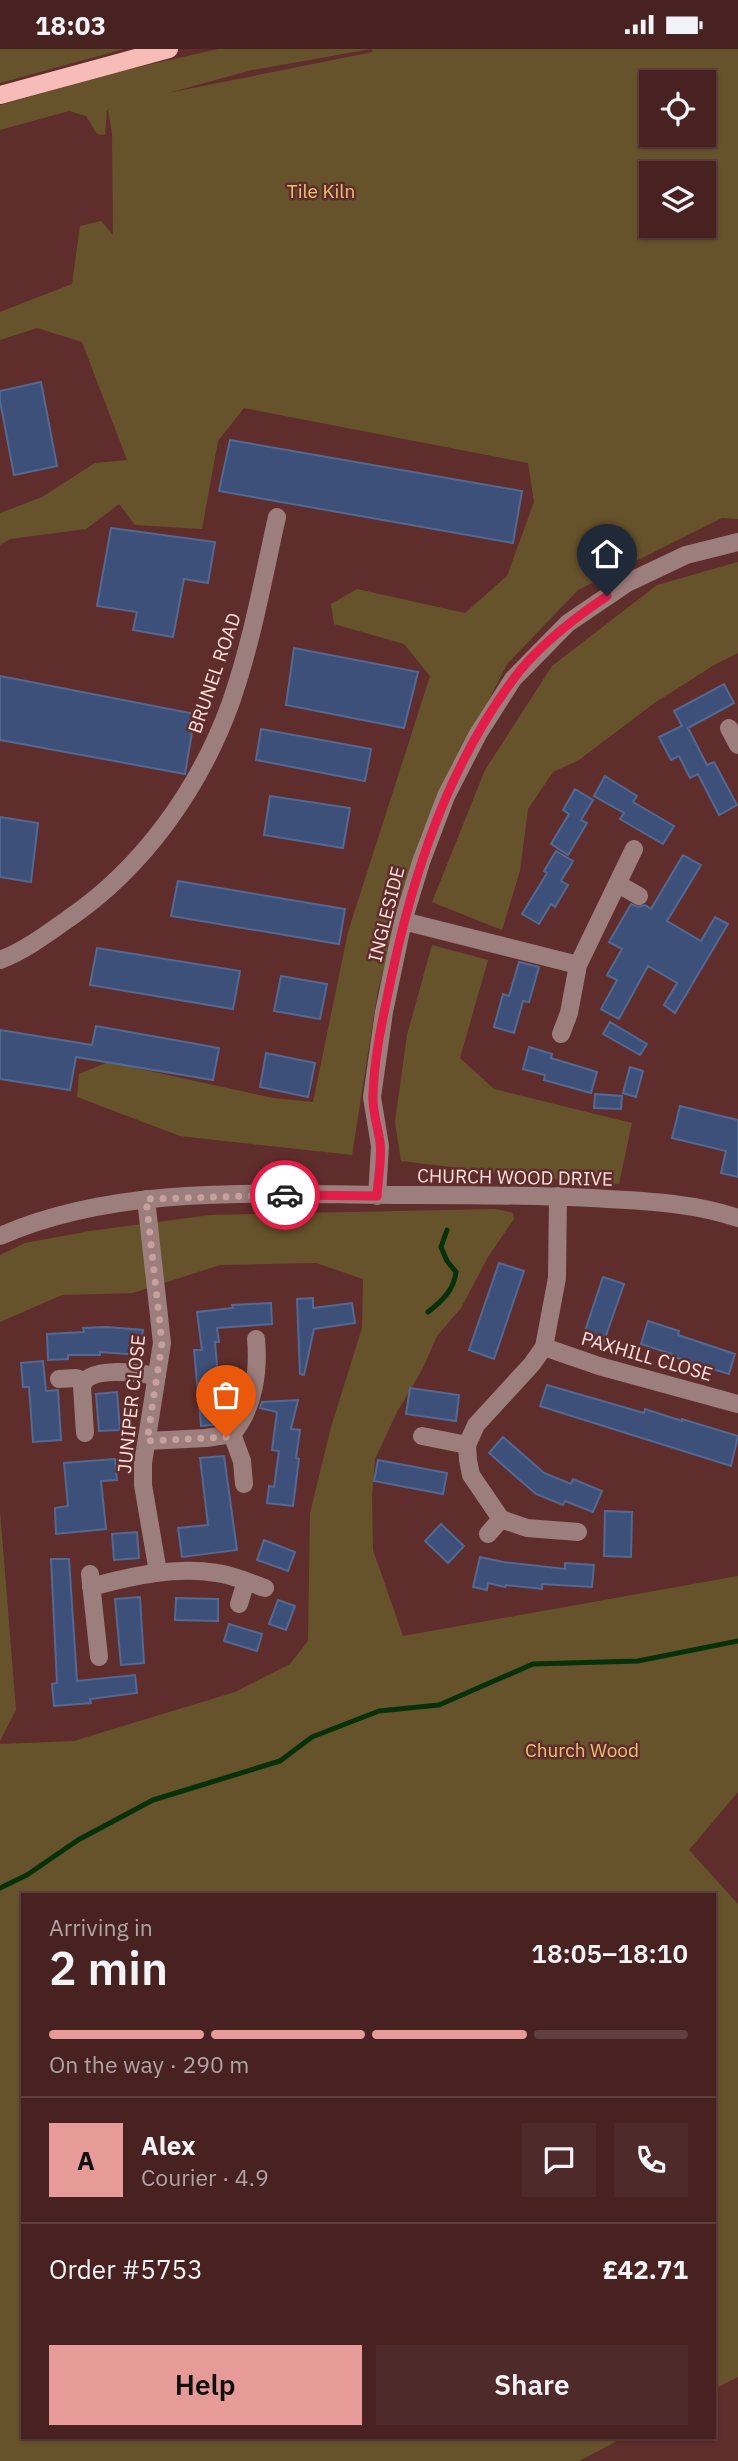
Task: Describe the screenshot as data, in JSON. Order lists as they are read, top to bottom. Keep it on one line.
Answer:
{"streets":{"street":["BRUNEL ROAD","INGLESIDE","CHURCH WOOD DRIVE","PAXHILL CLOSE","JUNIPER CLOSE"]},"crossings":[["INGLESIDE","CHURCH WOOD DRIVE"],["CHURCH WOOD DRIVE","JUNIPER CLOSE"]],"parks":["Tile Kiln","Church Wood"],"page":{"status":"18:03","heading":["2 min","Arriving in","18:05–18:10"],"panel":["Alex","Courier · 4.9","Order #5753","£42.71"],"bar":"On the way · 290 m","round":"A","buttons":["Help","Share"]}}
